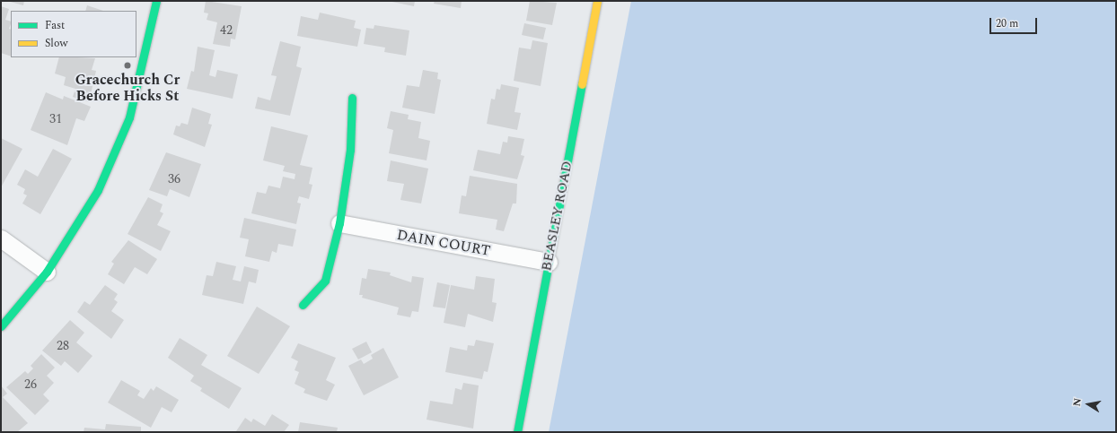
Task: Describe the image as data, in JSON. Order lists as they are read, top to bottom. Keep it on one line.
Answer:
{"streets":{"street":["BEASLEY ROAD","DAIN COURT"]},"crossings":[["BEASLEY ROAD","DAIN COURT"]],"places":["Gracechurch Cr Before Hicks St"],"house_numbers":["42","31","36","28","26"],"legend":["Fast","Slow"],"scale_bar":"20 m","north":"left"}
